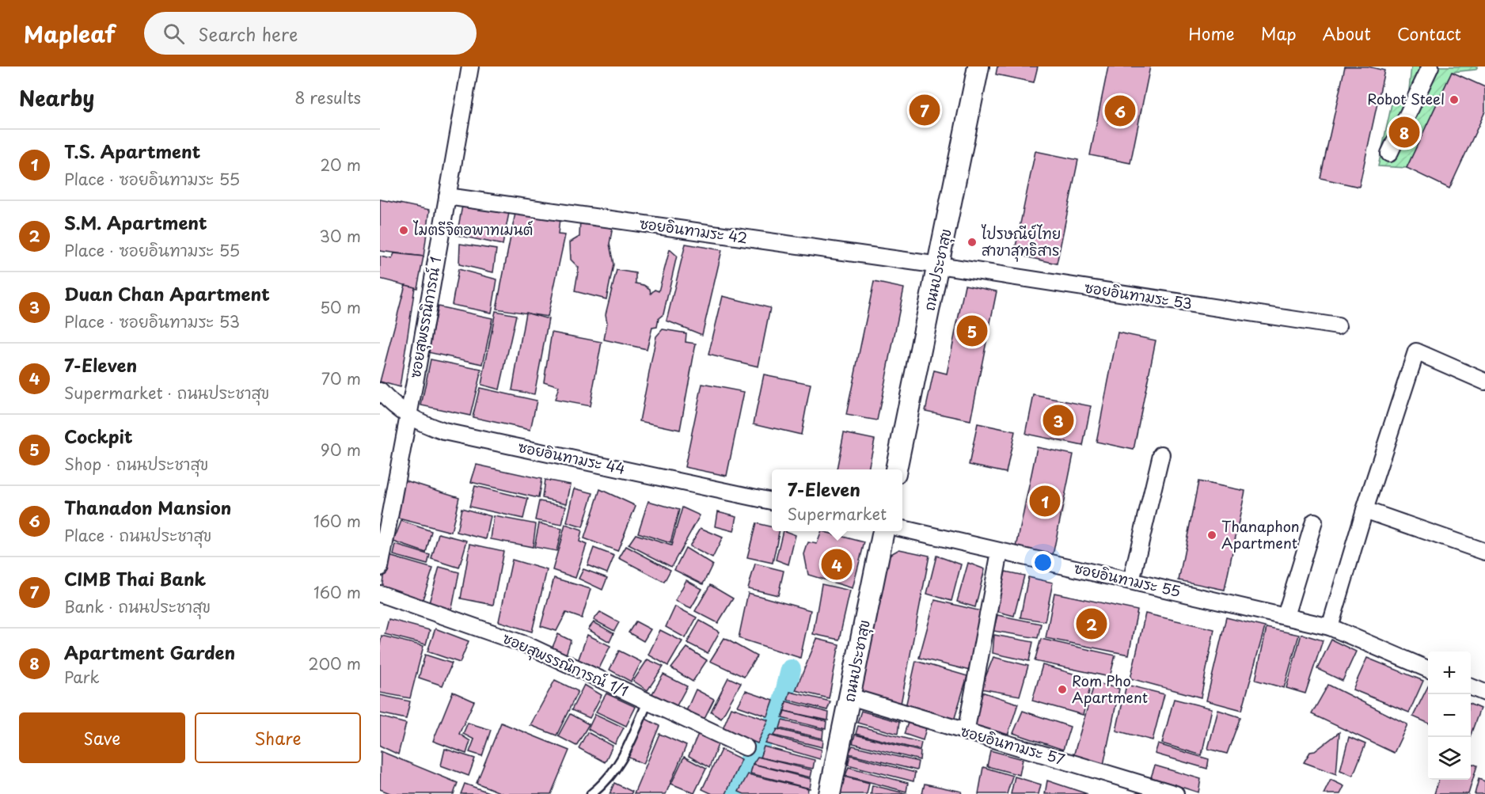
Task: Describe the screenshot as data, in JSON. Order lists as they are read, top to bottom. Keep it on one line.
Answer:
{"streets":{"street":["ซอยอินทามระ 42","ถนนประชาสุข","ซอยอินทามระ 53","ซอยสุพรรณิการณ์ 1","ซอยอินทามระ 44","ซอยอินทามระ 55","ซอยสุพรรณิการณ์ 1/1","ซอยอินทามระ 57"]},"crossings":[["ซอยอินทามระ 42","ถนนประชาสุข"],["ซอยอินทามระ 42","ซอยอินทามระ 53"],["ซอยอินทามระ 42","ซอยสุพรรณิการณ์ 1"],["ถนนประชาสุข","ซอยอินทามระ 53"],["ถนนประชาสุข","ซอยอินทามระ 57"],["ซอยสุพรรณิการณ์ 1","ซอยอินทามระ 44"]],"places":["Robot Steel","ไมตรีจิตอพาทเมนต์","ไปรษณีย์ไทย สาขาสุทธิสาร","Thanaphon Apartment","Rom Pho Apartment"],"page":{"header":"Mapleaf","search":"Search here","nav":["Home","Map","About","Contact"],"heading":["Nearby","8 results"],"pins":["7","6","8","5","3","1","4","2"],"list":[{"mark":"1","name":"T.S. Apartment","note":"Place · ซอยอินทามระ 55","value":"20 m"},{"mark":"2","name":"S.M. Apartment","note":"Place · ซอยอินทามระ 55","value":"30 m"},{"mark":"3","name":"Duan Chan Apartment","note":"Place · ซอยอินทามระ 53","value":"50 m"},{"mark":"4","name":"7-Eleven","note":"Supermarket · ถนนประชาสุข","value":"70 m"},{"mark":"5","name":"Cockpit","note":"Shop · ถนนประชาสุข","value":"90 m"},{"mark":"6","name":"Thanadon Mansion","note":"Place · ถนนประชาสุข","value":"160 m"},{"mark":"7","name":"CIMB Thai Bank","note":"Bank · ถนนประชาสุข","value":"160 m"},{"mark":"8","name":"Apartment Garden","note":"Park","value":"200 m"}],"popup":["7-Eleven","Supermarket"],"map_buttons":["+","−"],"buttons":["Save","Share"]}}
